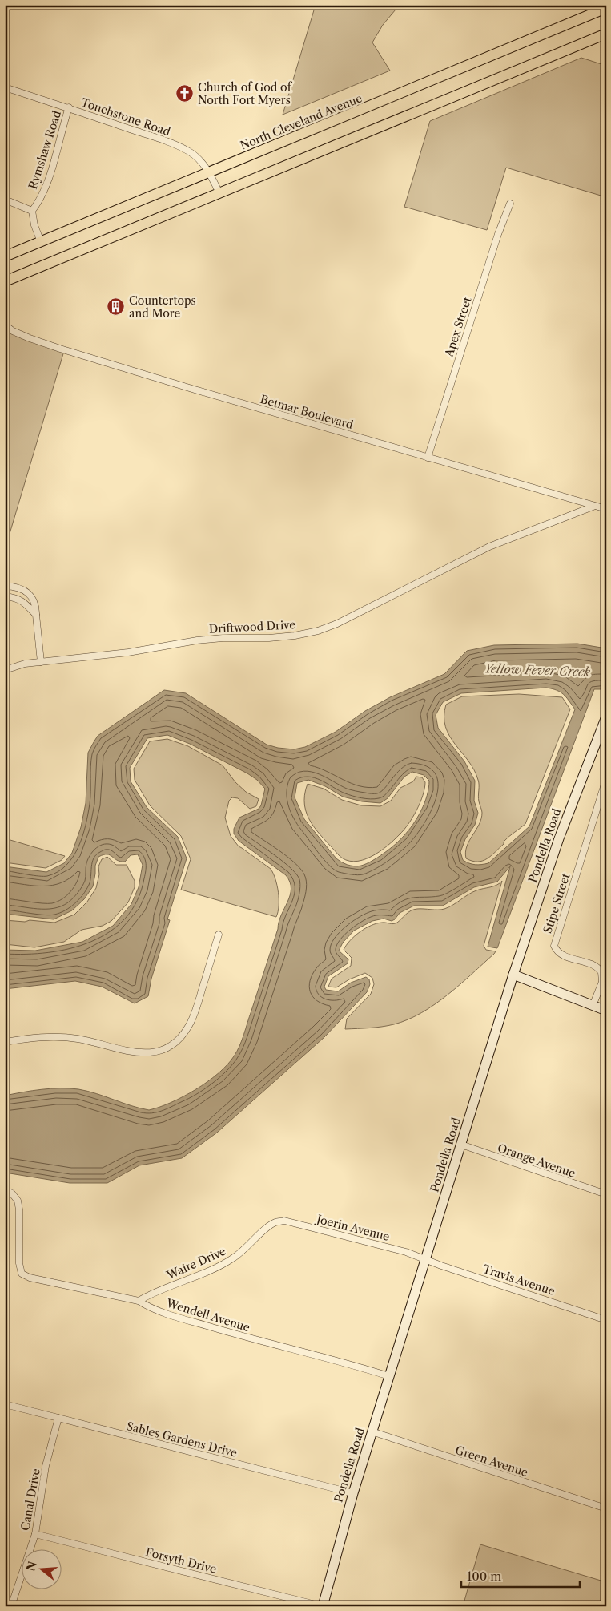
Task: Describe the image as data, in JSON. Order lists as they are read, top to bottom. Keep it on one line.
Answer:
{"streets":{"main road":["North Cleveland Avenue","Pondella Road"],"street":["Touchstone Road","Rymshaw Road","Apex Street","Betmar Boulevard","Driftwood Drive","Stipe Street","Orange Avenue","Joerin Avenue","Waite Drive","Travis Avenue","Wendell Avenue","Sables Gardens Drive","Green Avenue","Canal Drive","Forsyth Drive"]},"crossings":[["Touchstone Road","North Cleveland Avenue"],["Touchstone Road","Rymshaw Road"],["Apex Street","Betmar Boulevard"],["Betmar Boulevard","Driftwood Drive"],["Pondella Road","Orange Avenue"],["Pondella Road","Joerin Avenue"],["Pondella Road","Travis Avenue"],["Pondella Road","Wendell Avenue"],["Pondella Road","Sables Gardens Drive"],["Pondella Road","Green Avenue"],["Pondella Road","Forsyth Drive"],["Joerin Avenue","Waite Drive"],["Joerin Avenue","Travis Avenue"],["Waite Drive","Wendell Avenue"],["Sables Gardens Drive","Canal Drive"],["Canal Drive","Forsyth Drive"]],"water":["Yellow Fever Creek"],"places":{"church":["Church of God of North Fort Myers"],"building":["Countertops and More"]},"scale_bar":"100 m","north":"left"}
